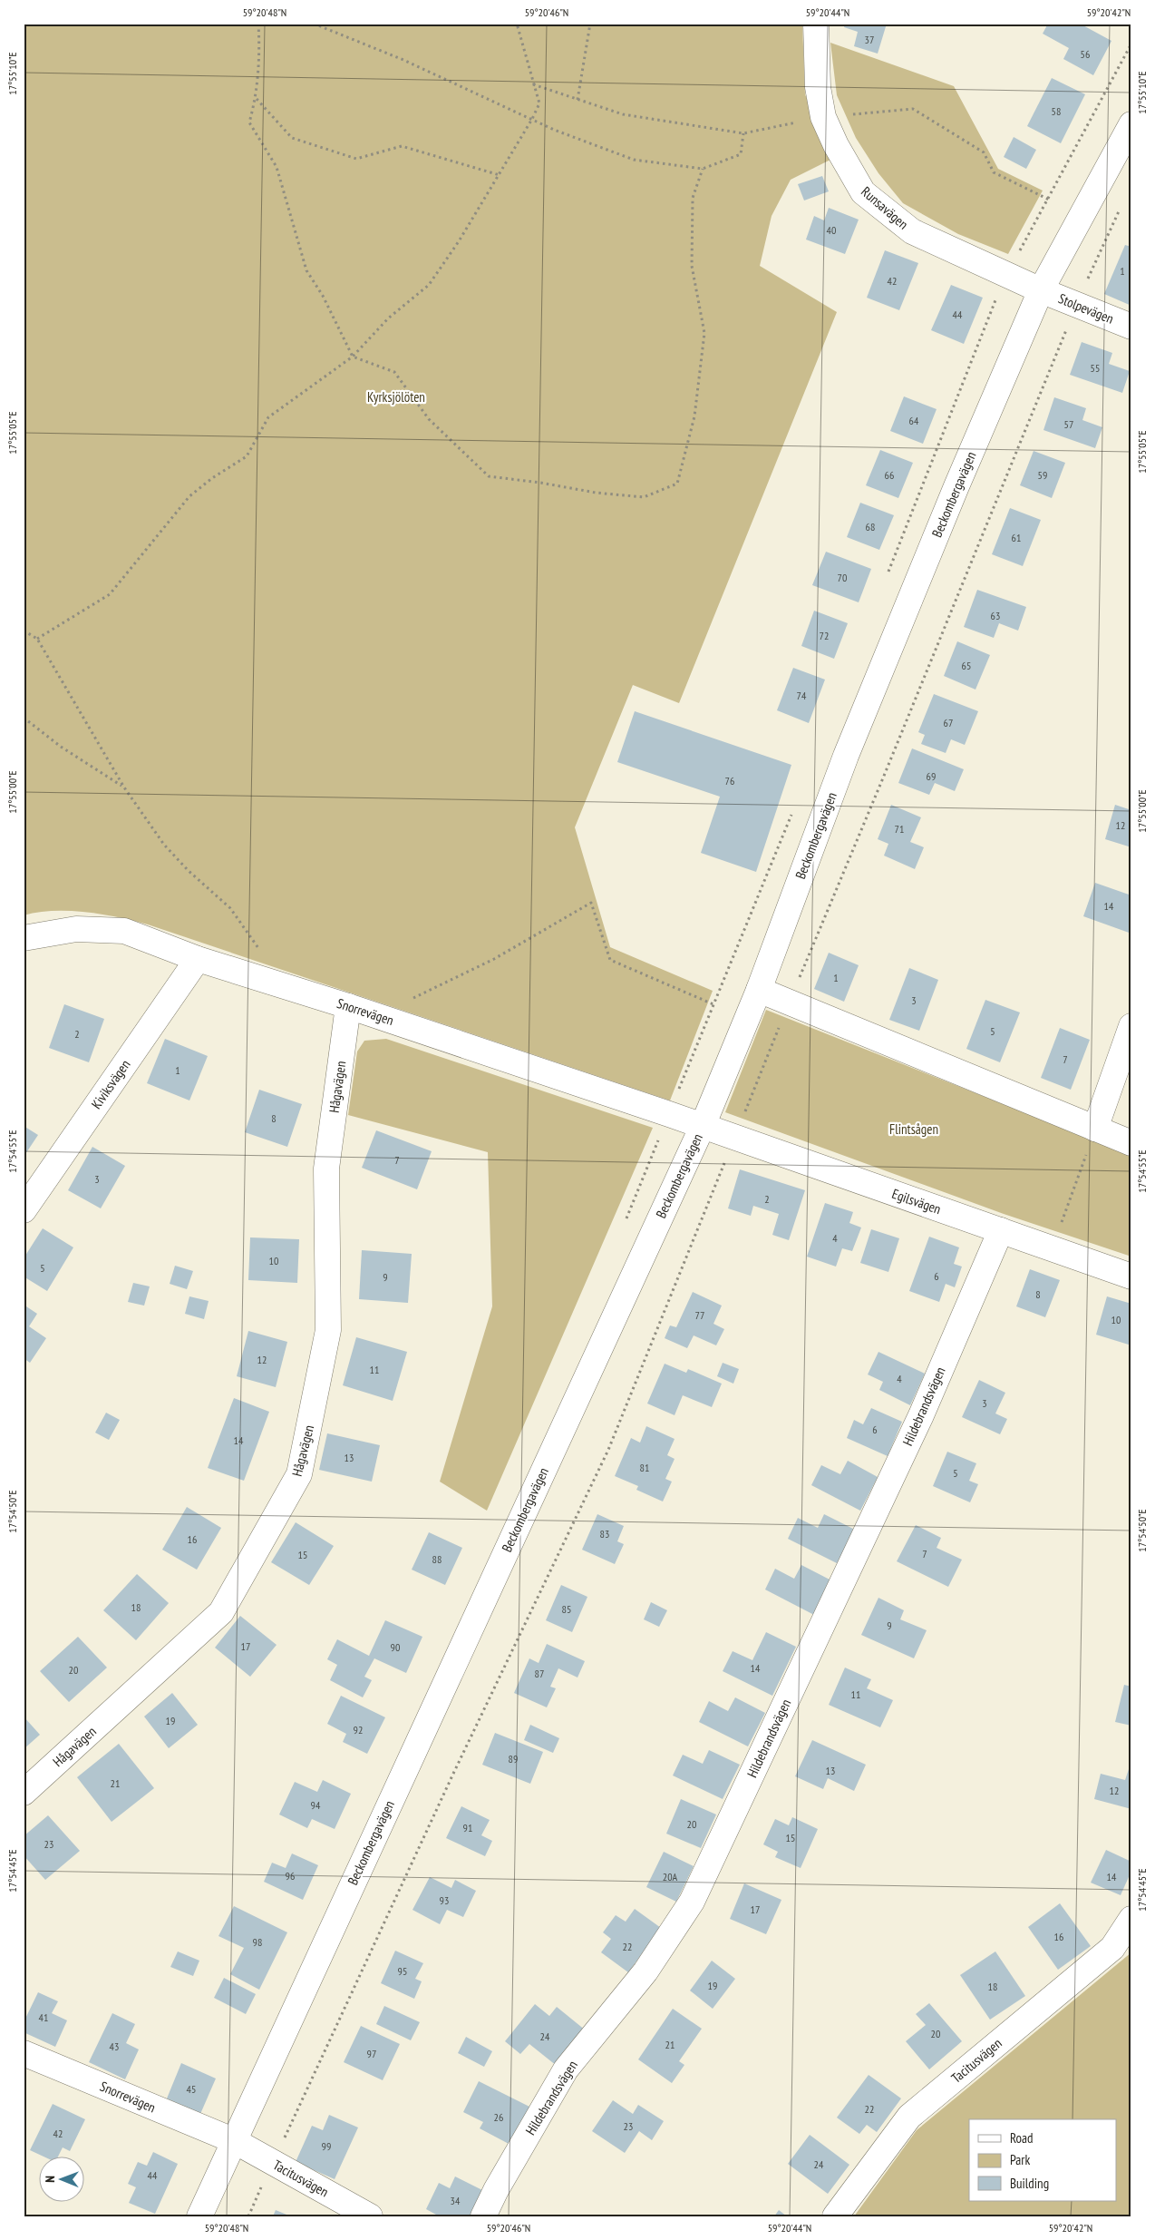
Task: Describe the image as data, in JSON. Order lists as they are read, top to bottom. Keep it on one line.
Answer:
{"streets":{"street":["Runsavägen","Stolpevägen","Beckombergavägen","Snorrevägen","Kiviksvägen","Hågavägen","Egilsvägen","Hildebrandsvägen","Tacitusvägen"]},"crossings":[["Runsavägen","Stolpevägen"],["Runsavägen","Beckombergavägen"],["Stolpevägen","Beckombergavägen"],["Beckombergavägen","Snorrevägen"],["Beckombergavägen","Egilsvägen"],["Beckombergavägen","Tacitusvägen"],["Snorrevägen","Kiviksvägen"],["Snorrevägen","Hågavägen"],["Snorrevägen","Egilsvägen"],["Snorrevägen","Tacitusvägen"],["Egilsvägen","Hildebrandsvägen"]],"parks":["Kyrksjölöten","Flintsågen"],"house_numbers":["37","56","58","40","1","42","44","55","64","57","66","59","68","61","70","63","72","65","74","67","69","76","12","71","14","1","3","5","2","7","1","8","7","3","2","4","10","5","6","9","8","77","10","12","11","4","3","6","14","13","81","5","83","16","7","15","88","18","85","9","17","90","14","20","87","11","19","92","89","13","21","12","94","20","91","15","23","96","20A","14","93","17","16","98","22","95","19","18","41","20","24","21","43","97","45","22","26","23","42","99","24","44","34"],"legend":["Road","Park","Building"],"north":"left","coordinates":["59°20'48\"N","59°20'46\"N","59°20'44\"N","59°20'42\"N","17°55'10\"E","17°55'05\"E","17°55'00\"E","17°54'55\"E","17°54'50\"E","17°54'45\"E"]}
